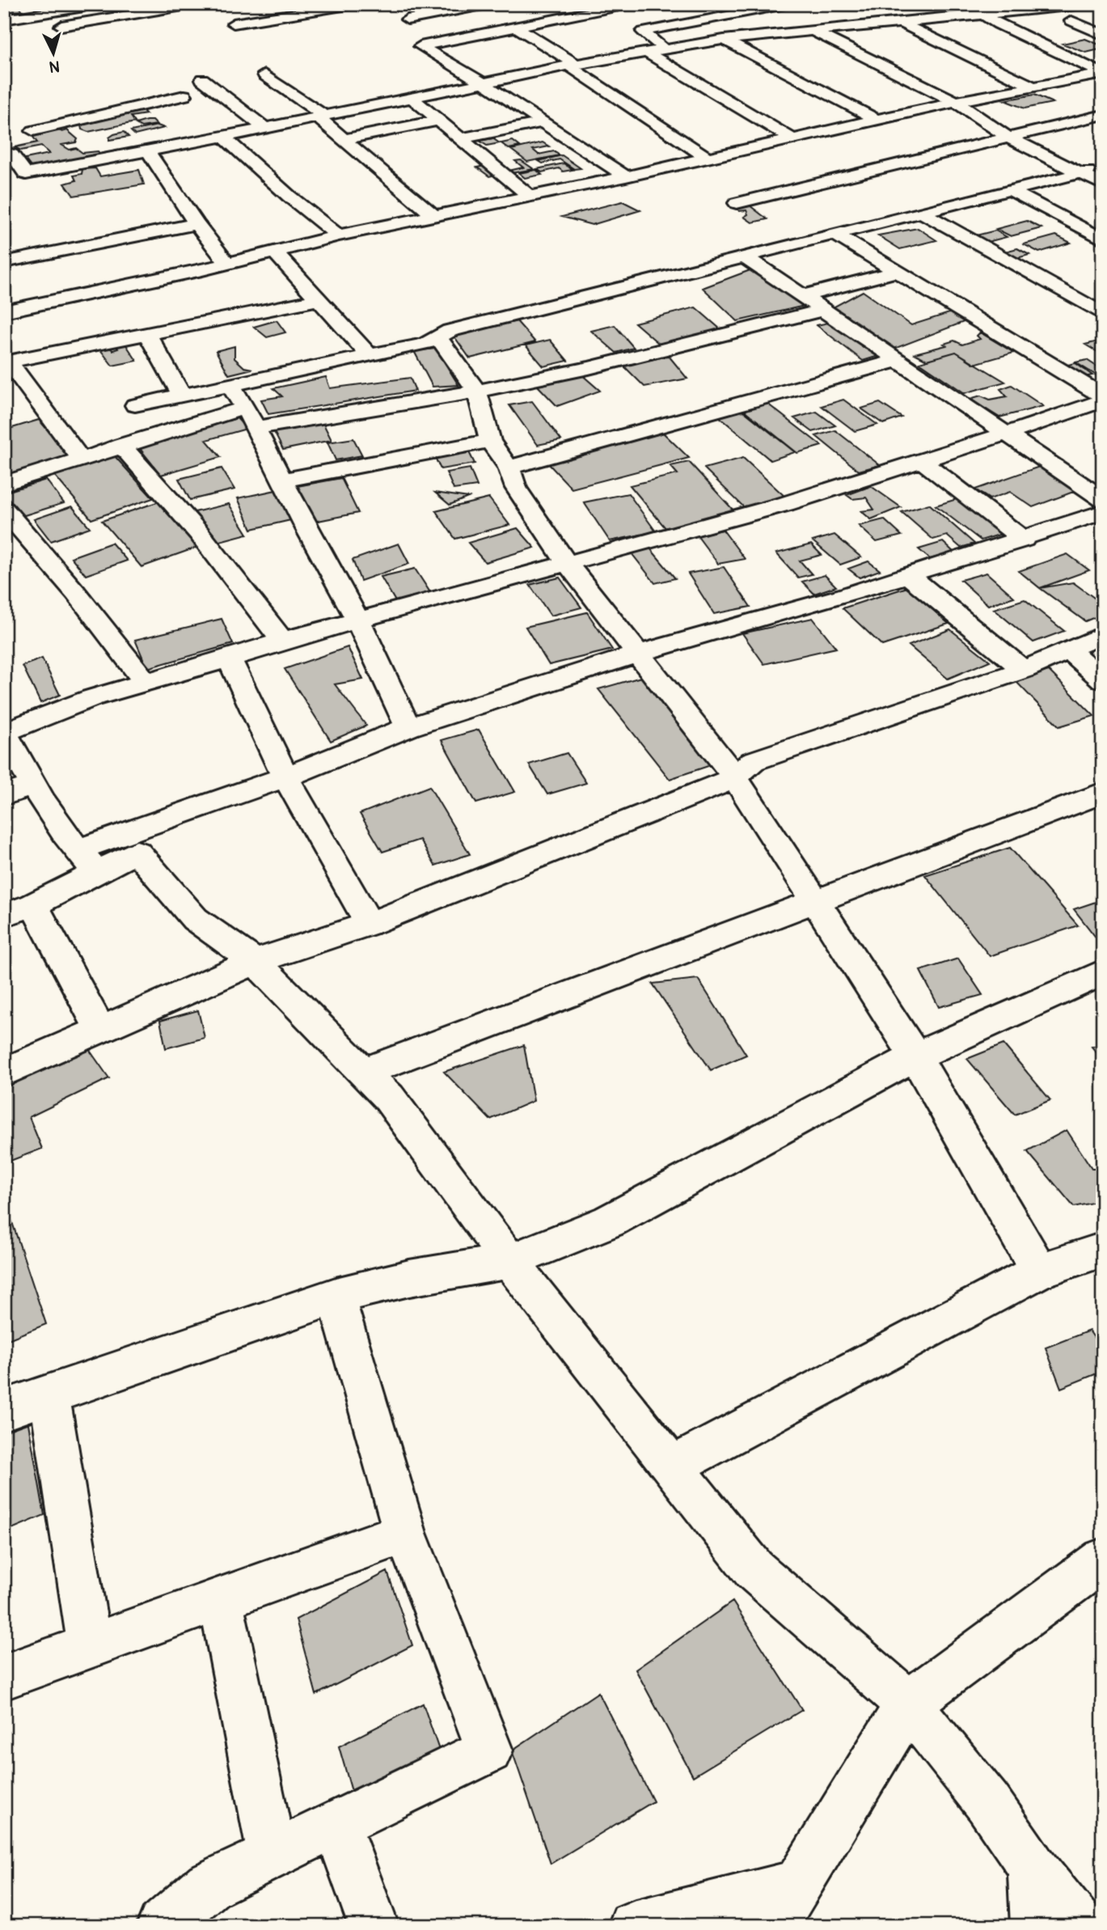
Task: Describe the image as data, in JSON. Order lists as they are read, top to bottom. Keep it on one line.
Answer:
{"north":"bottom"}
